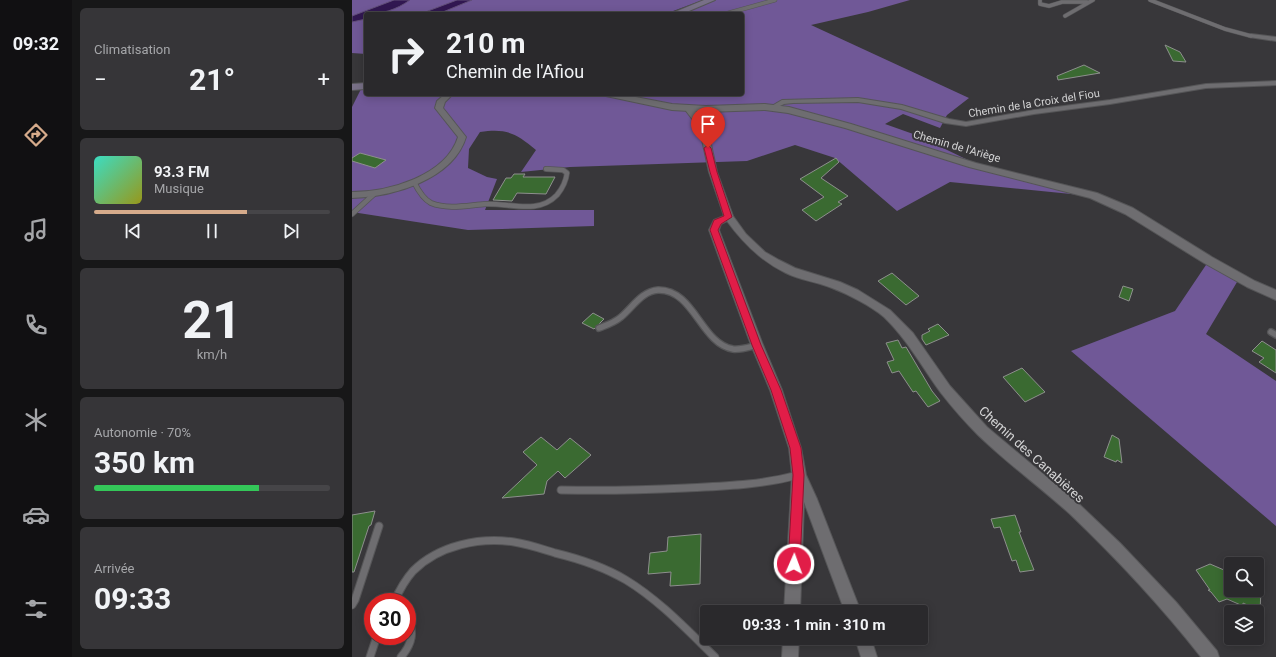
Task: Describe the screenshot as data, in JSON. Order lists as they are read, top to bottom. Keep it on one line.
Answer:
{"streets":{"street":["Chemin de la Croix del Fiou","Chemin de l'Ariège","Chemin des Canabières"]},"crossings":[["Chemin de la Croix del Fiou","Chemin de l'Ariège"],["Chemin de l'Ariège","Chemin des Canabières"]],"page":{"tabs":"09:32","tile":["Climatisation",["21","km/h"],["Autonomie · 70%","350 km"],["Arrivée","09:33"]],"turn":["210 m","Chemin de l'Afiou"],"heat":["−","21°","+"],"song":["93.3 FM","Musique"],"limit":"30","trip":"09:33 · 1 min · 310 m"}}
